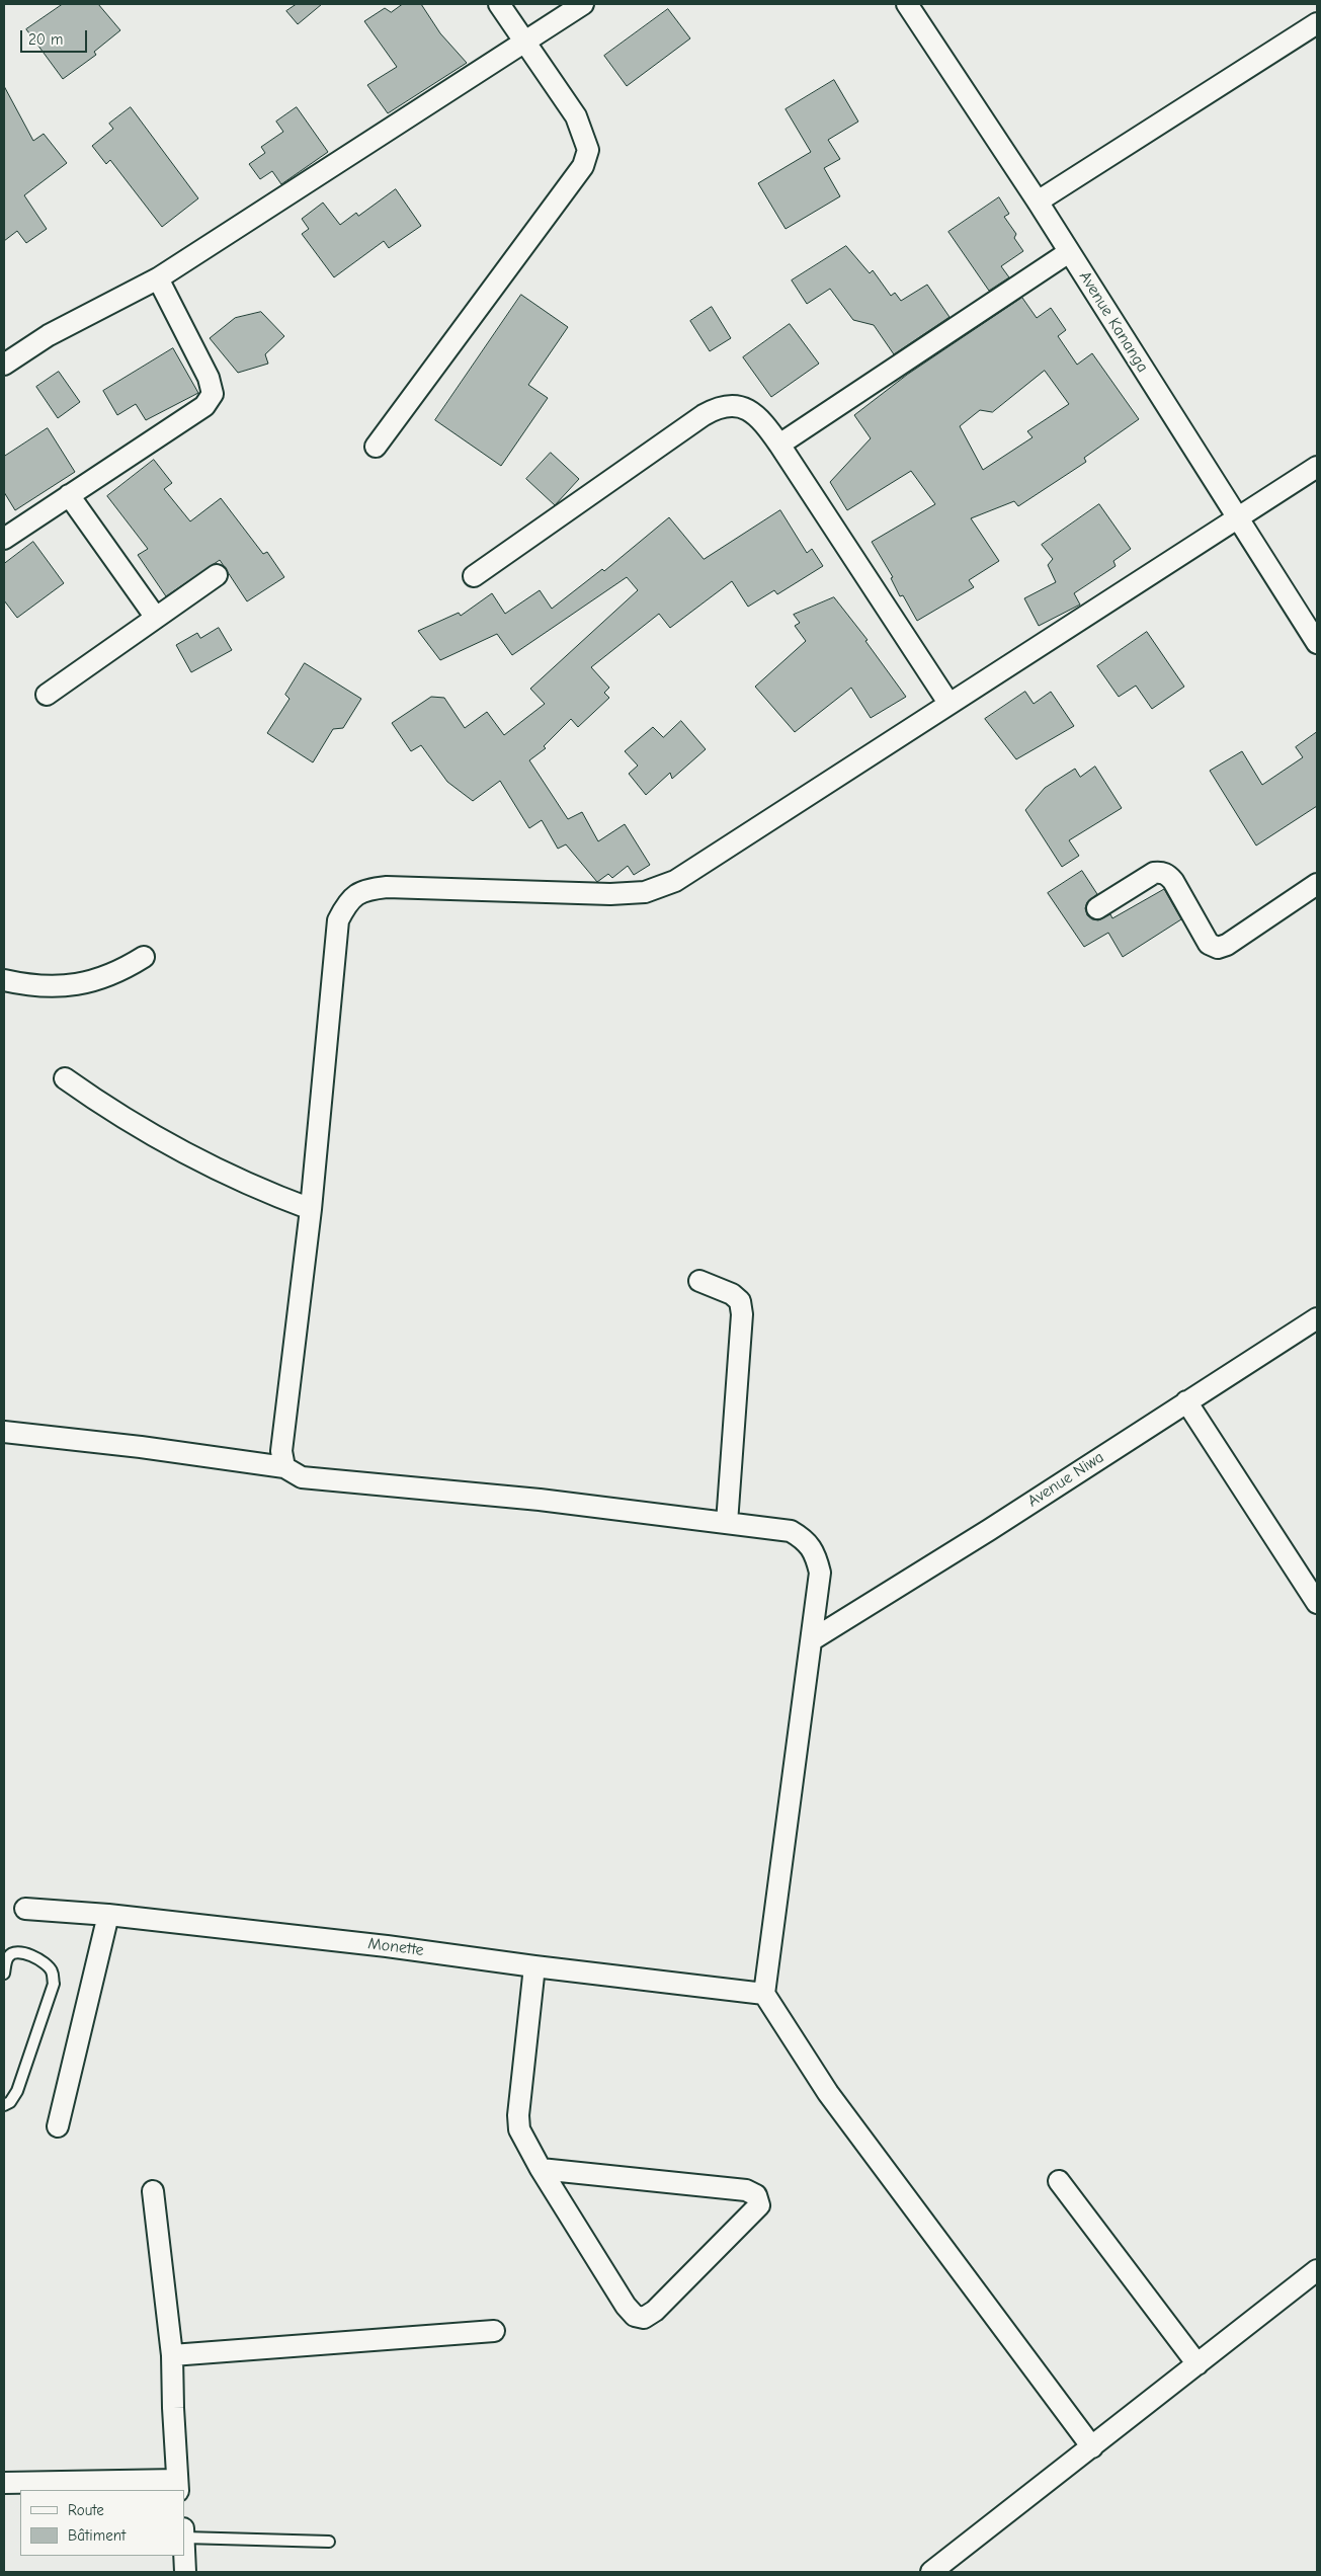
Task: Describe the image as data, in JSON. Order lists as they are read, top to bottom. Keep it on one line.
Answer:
{"streets":{"street":["Avenue Kananga","Avenue Niwa","Monette"]},"legend":["Route","Bâtiment"],"scale_bar":"20 m"}
